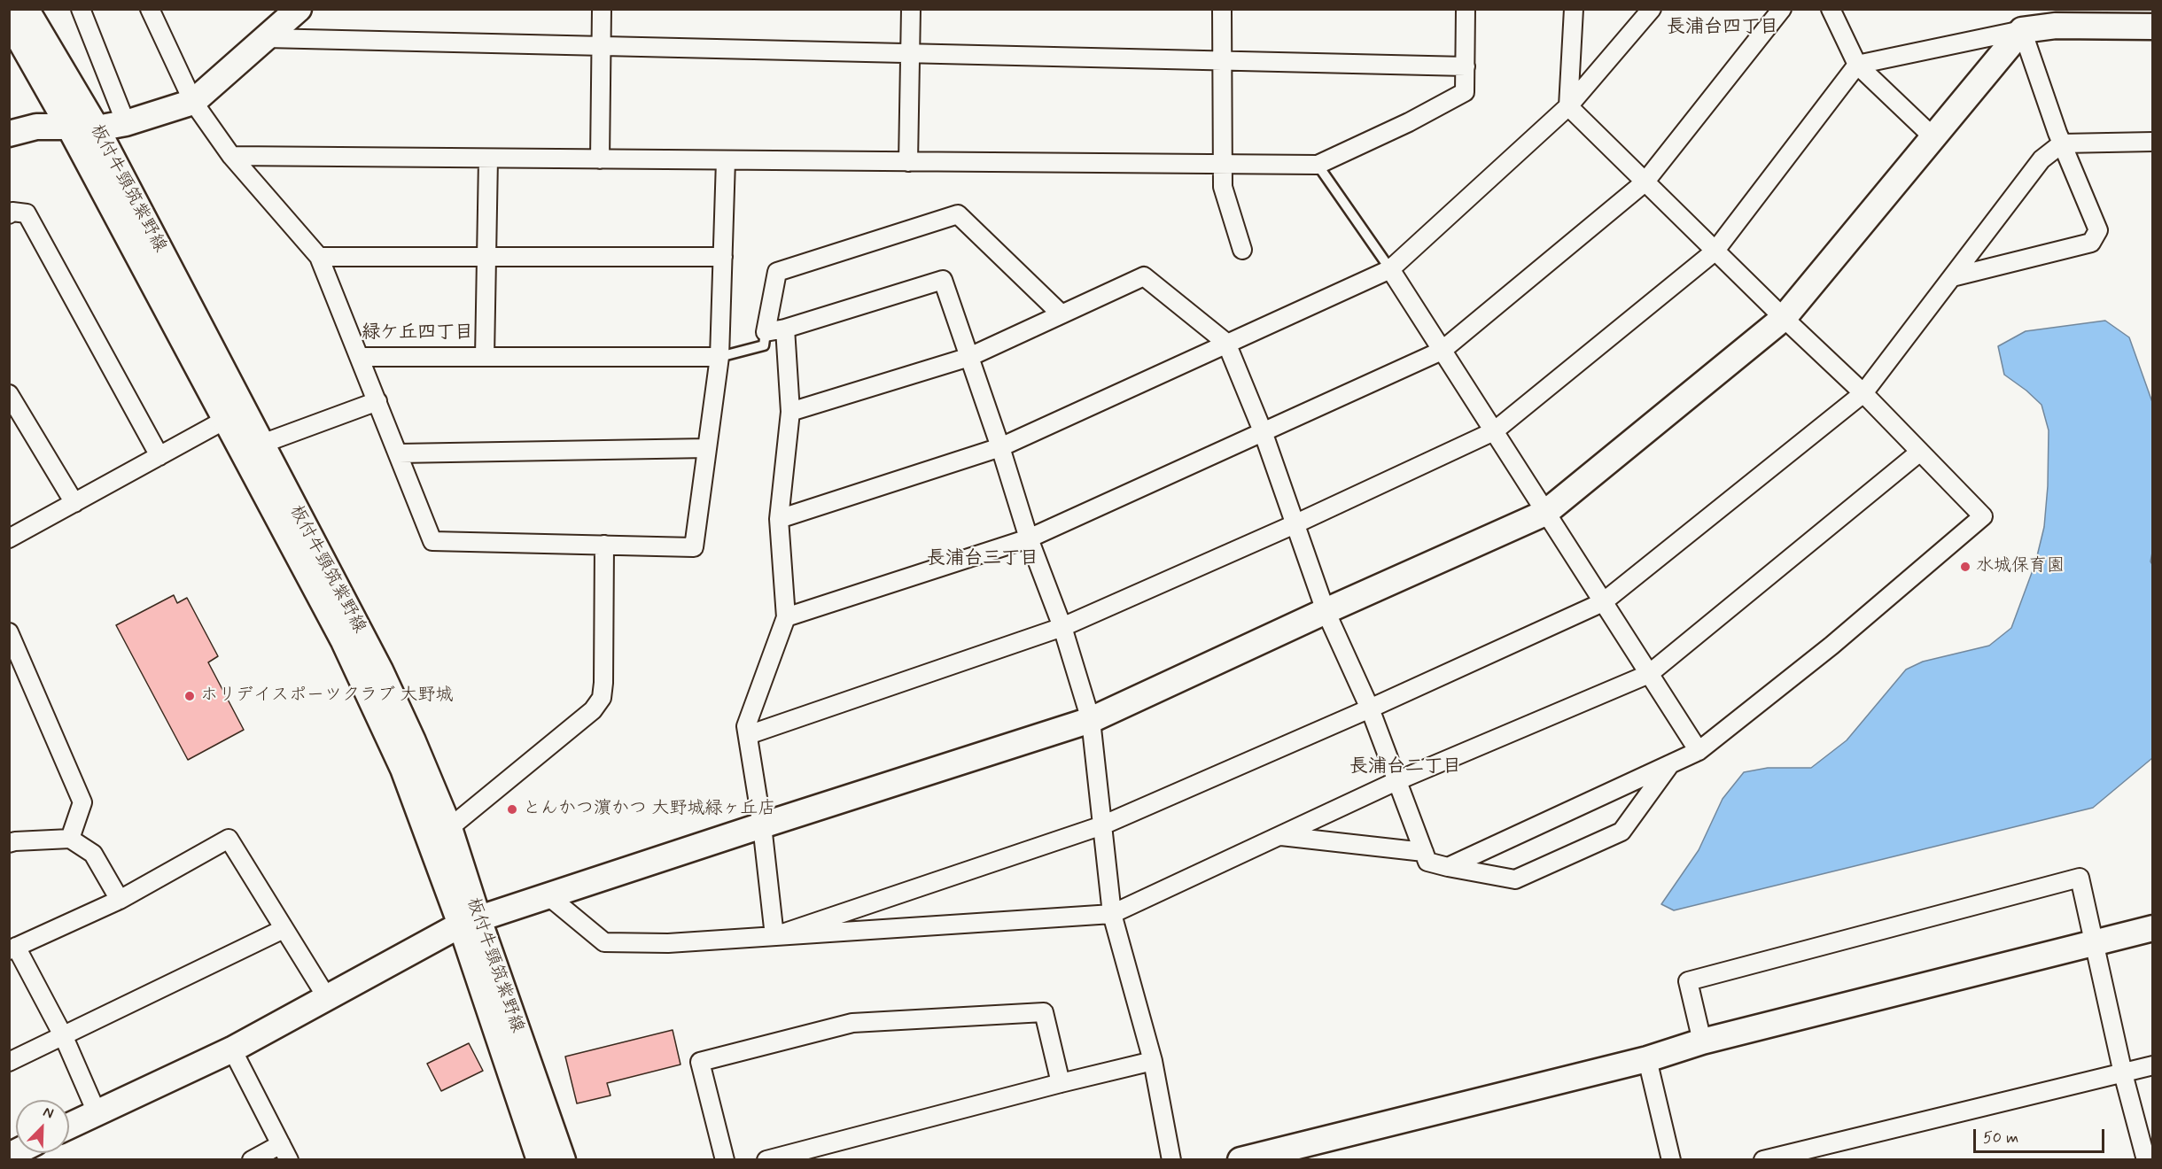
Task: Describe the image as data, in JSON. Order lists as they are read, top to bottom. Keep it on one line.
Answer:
{"streets":{"street":["板付牛頸筑紫野線"]},"districts":["長浦台四丁目","緑ケ丘四丁目","長浦台三丁目","長浦台二丁目"],"places":["水城保育園","ホリデイスポーツクラブ 大野城","とんかつ濵かつ 大野城緑ヶ丘店"],"scale_bar":"50 m","north":"top right"}
